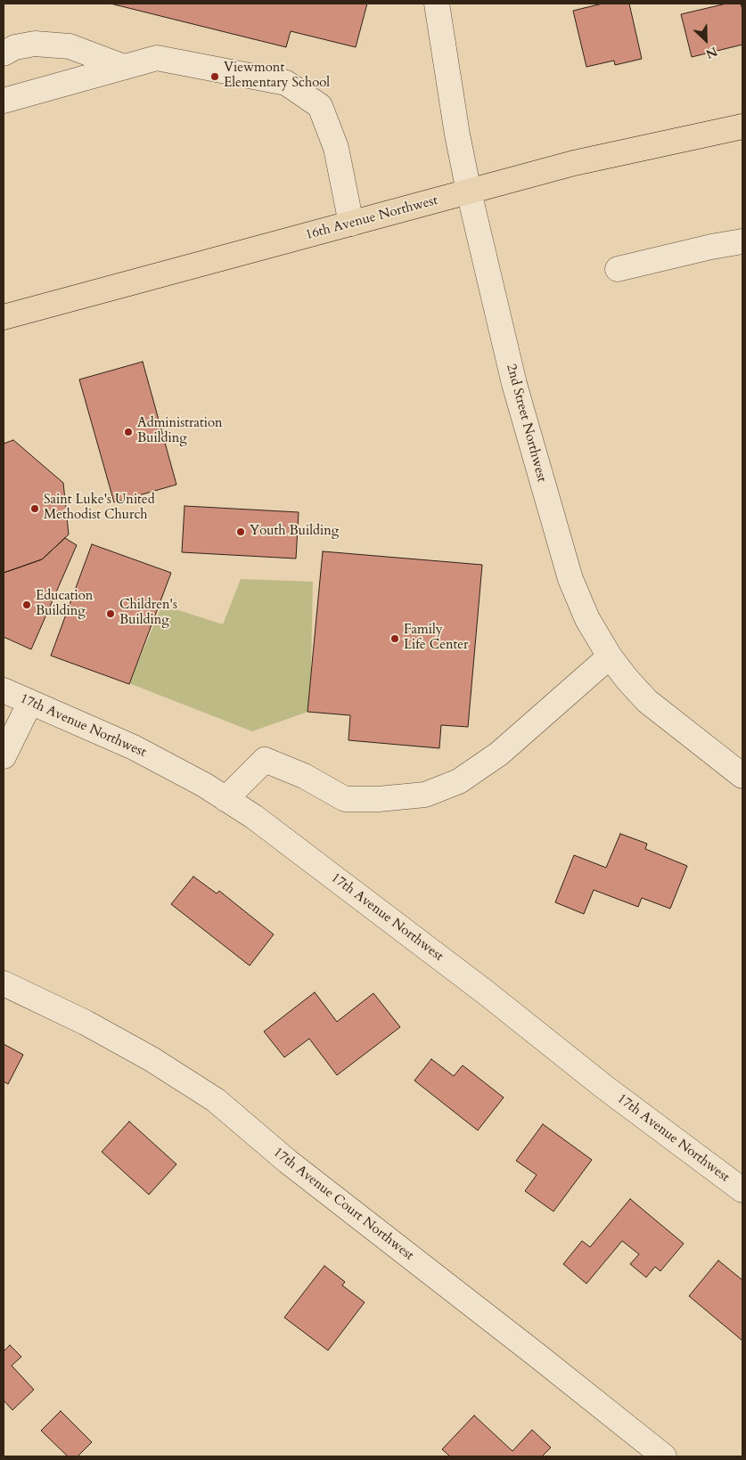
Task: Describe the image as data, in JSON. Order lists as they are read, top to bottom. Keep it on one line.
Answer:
{"streets":{"main road":["16th Avenue Northwest"],"street":["2nd Street Northwest","17th Avenue Northwest","17th Avenue Court Northwest"]},"crossings":[["16th Avenue Northwest","2nd Street Northwest"]],"places":["Viewmont Elementary School","Administration Building","Saint Luke's United Methodist Church","Youth Building","Education Building","Children's Building","Family Life Center"],"north":"bottom right"}
